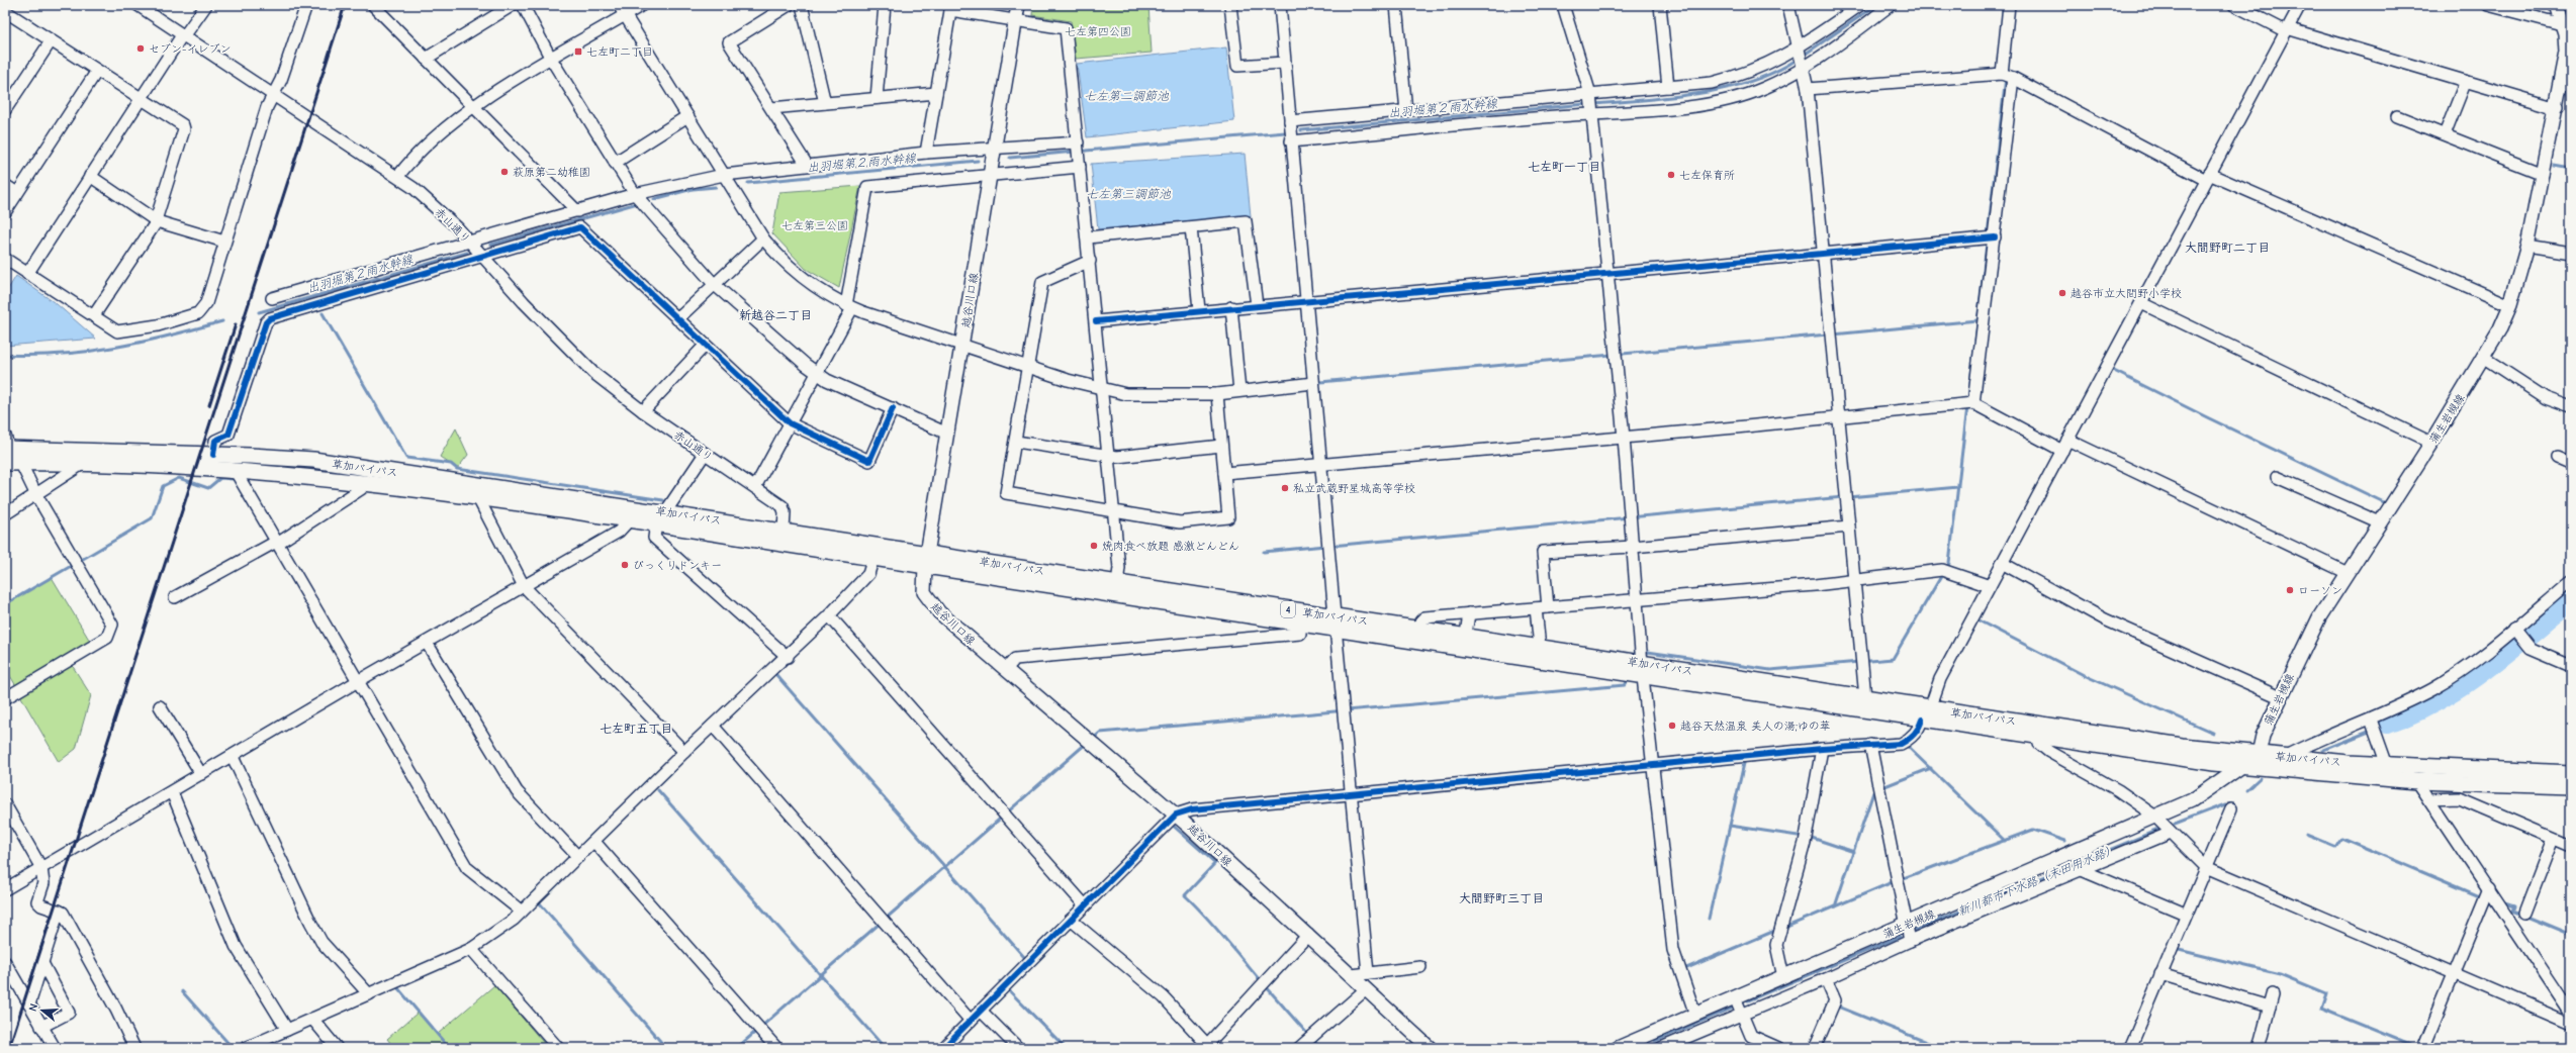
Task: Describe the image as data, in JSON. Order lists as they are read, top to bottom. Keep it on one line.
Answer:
{"streets":{"highway":["草加バイパス","4"],"main road":["越谷川口線","蒲生岩槻線"],"street":["赤山通り"]},"crossings":[["赤山通り","草加バイパス"],["越谷川口線","草加バイパス"],["蒲生岩槻線","草加バイパス"]],"districts":["七左町一丁目","大間野町二丁目","新越谷二丁目","七左町五丁目","大間野町三丁目"],"water":["七左第二調節池","出羽堀第２雨水幹線","七左第三調節池","新川都市下水路（末田用水路）"],"parks":["七左第四公園","七左第三公園"],"places":{"other":["セブン-イレブン","萩原第二幼稚園","七左保育所","越谷市立大間野小学校","私立武蔵野星城高等学校","焼肉食べ放題 感激どんどん","びっくりドンキー","ローソン","越谷天然温泉 美人の湯;ゆの華"],"transit":["七左町二丁目"]},"north":"left"}
